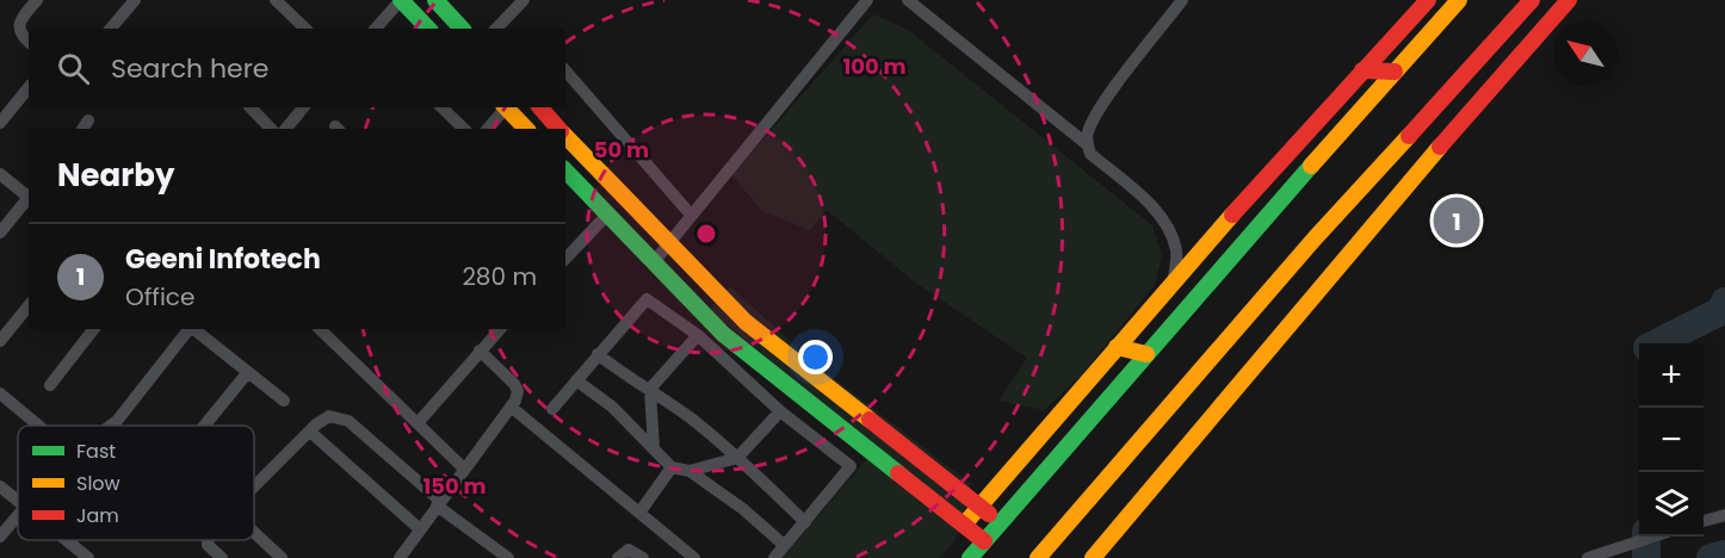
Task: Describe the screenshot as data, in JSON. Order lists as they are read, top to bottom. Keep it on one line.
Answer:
{"legend":["Fast","Slow","Jam"],"north":"top left","page":{"search":"Search here","heading":"Nearby","pins":"1","list":[{"mark":"1","name":"Geeni Infotech","note":"Office","value":"280 m"}],"map_buttons":["+","−"]},"rings":["100 m","50 m","150 m"]}
